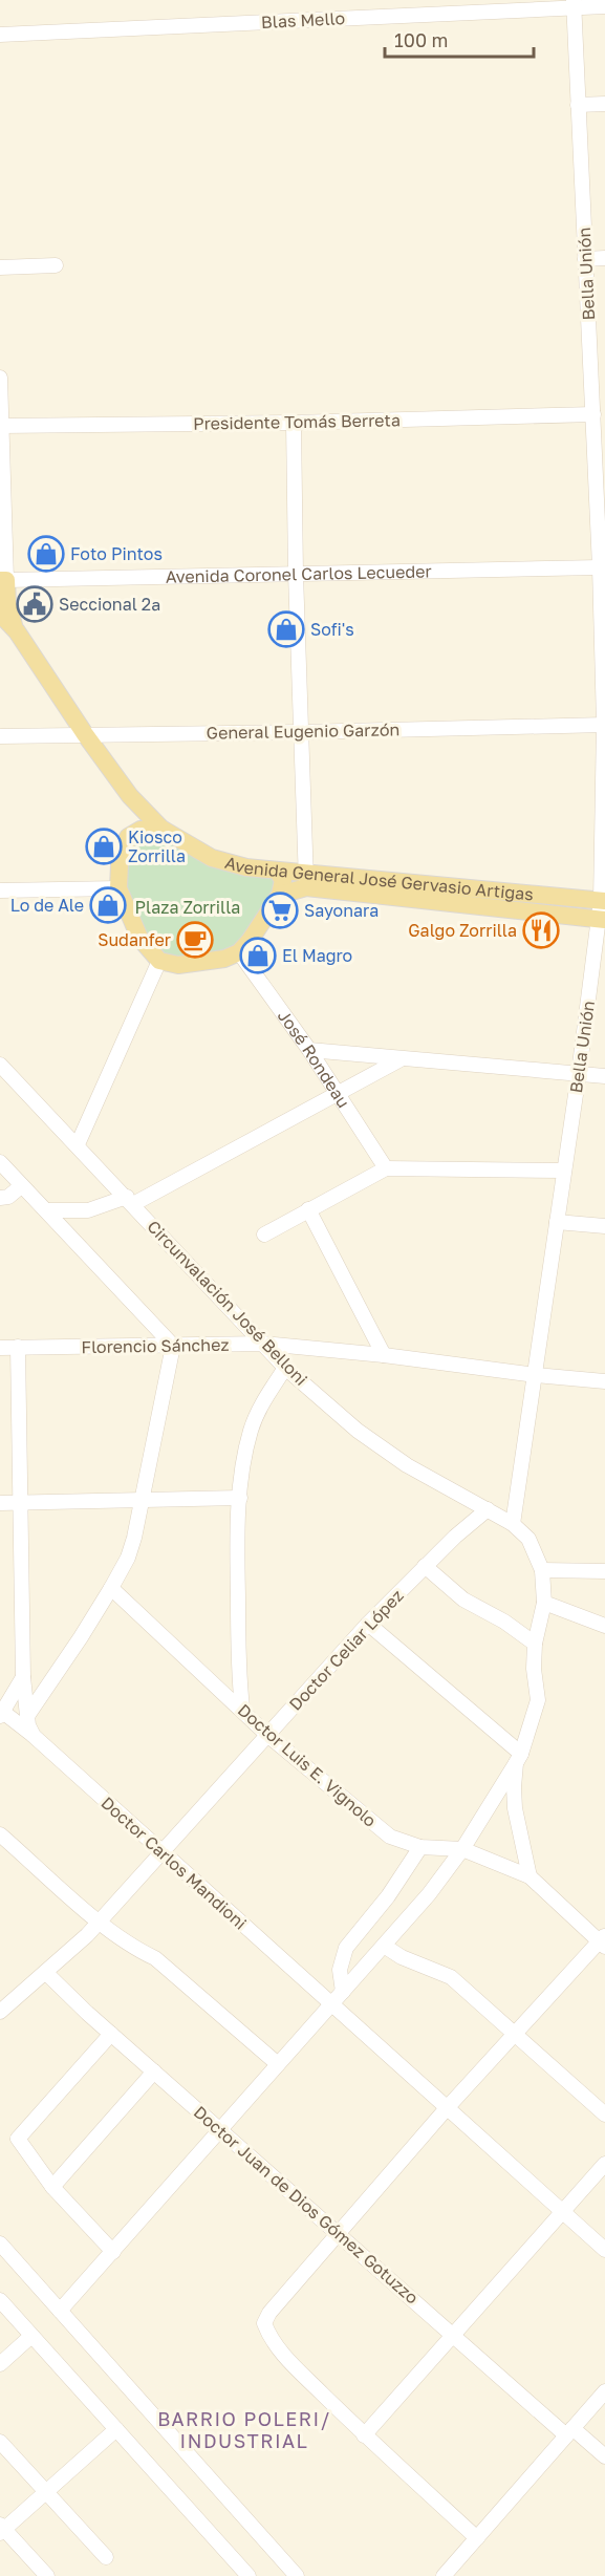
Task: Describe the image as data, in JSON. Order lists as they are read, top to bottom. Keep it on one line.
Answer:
{"streets":{"main road":["Avenida General José Gervasio Artigas"],"street":["Blas Mello","Bella Unión","Presidente Tomás Berreta","Avenida Coronel Carlos Lecueder","General Eugenio Garzón","José Rondeau","Circunvalación José Belloni","Florencio Sánchez","Doctor Celiar López","Doctor Luis E. Vignolo","Doctor Carlos Mandioni","Doctor Juan de Dios Gómez Gotuzzo"]},"crossings":[["Blas Mello","Bella Unión"],["Bella Unión","Presidente Tomás Berreta"],["Bella Unión","Avenida Coronel Carlos Lecueder"],["Bella Unión","General Eugenio Garzón"],["Bella Unión","Avenida General José Gervasio Artigas"],["Bella Unión","Circunvalación José Belloni"],["Bella Unión","Florencio Sánchez"],["Circunvalación José Belloni","Florencio Sánchez"],["Circunvalación José Belloni","Doctor Celiar López"],["Florencio Sánchez","Doctor Carlos Mandioni"],["Doctor Celiar López","Doctor Luis E. Vignolo"],["Doctor Celiar López","Doctor Carlos Mandioni"],["Doctor Celiar López","Doctor Juan de Dios Gómez Gotuzzo"]],"districts":["BARRIO POLERI/ INDUSTRIAL"],"parks":["Plaza Zorrilla"],"places":{"shop":["Foto Pintos","Sofi's","Kiosco Zorrilla","Lo de Ale","El Magro"],"public building":["Seccional 2ª"],"supermarket":["Sayonara"],"restaurant":["Galgo Zorrilla"],"cafe":["Sudanfer"]},"scale_bar":"100 m"}
